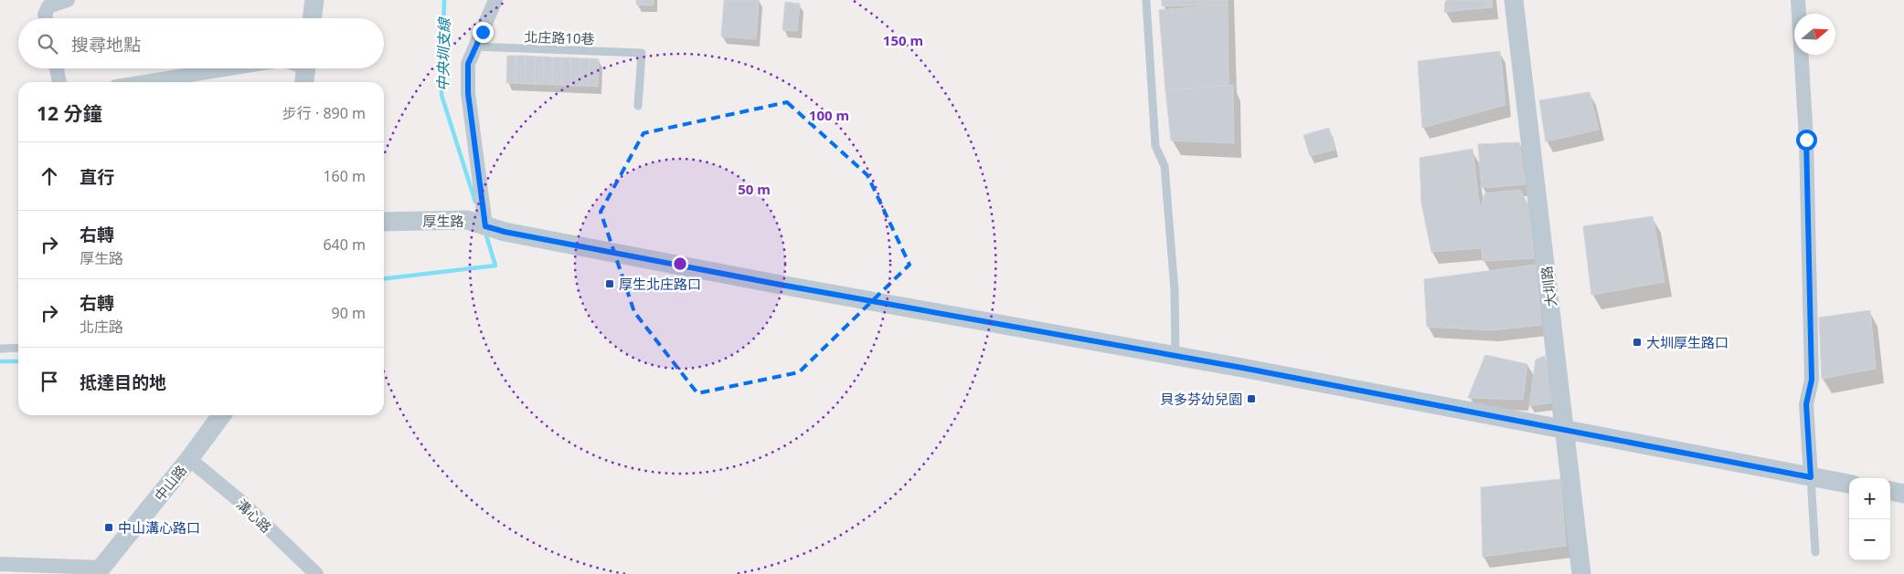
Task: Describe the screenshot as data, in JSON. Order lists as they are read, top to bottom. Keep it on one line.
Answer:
{"streets":{"street":["厚生路","大圳路","中山路","溝心路"],"lane":["北庄路10巷"]},"crossings":[["厚生路","大圳路"],["中山路","溝心路"]],"water":["中央圳支線"],"places":{"transit":["厚生北庄路口","大圳厚生路口","貝多芬幼兒園","中山溝心路口"]},"north":"right","page":{"search":"搜尋地點","heading":["12 分鐘","步行 · 890 m"],"list":[["直行","160 m"],["右轉","厚生路","640 m"],["右轉","北庄路","90 m"],"抵達目的地"],"map_buttons":["+","−"]},"rings":["150 m","100 m","50 m"]}
